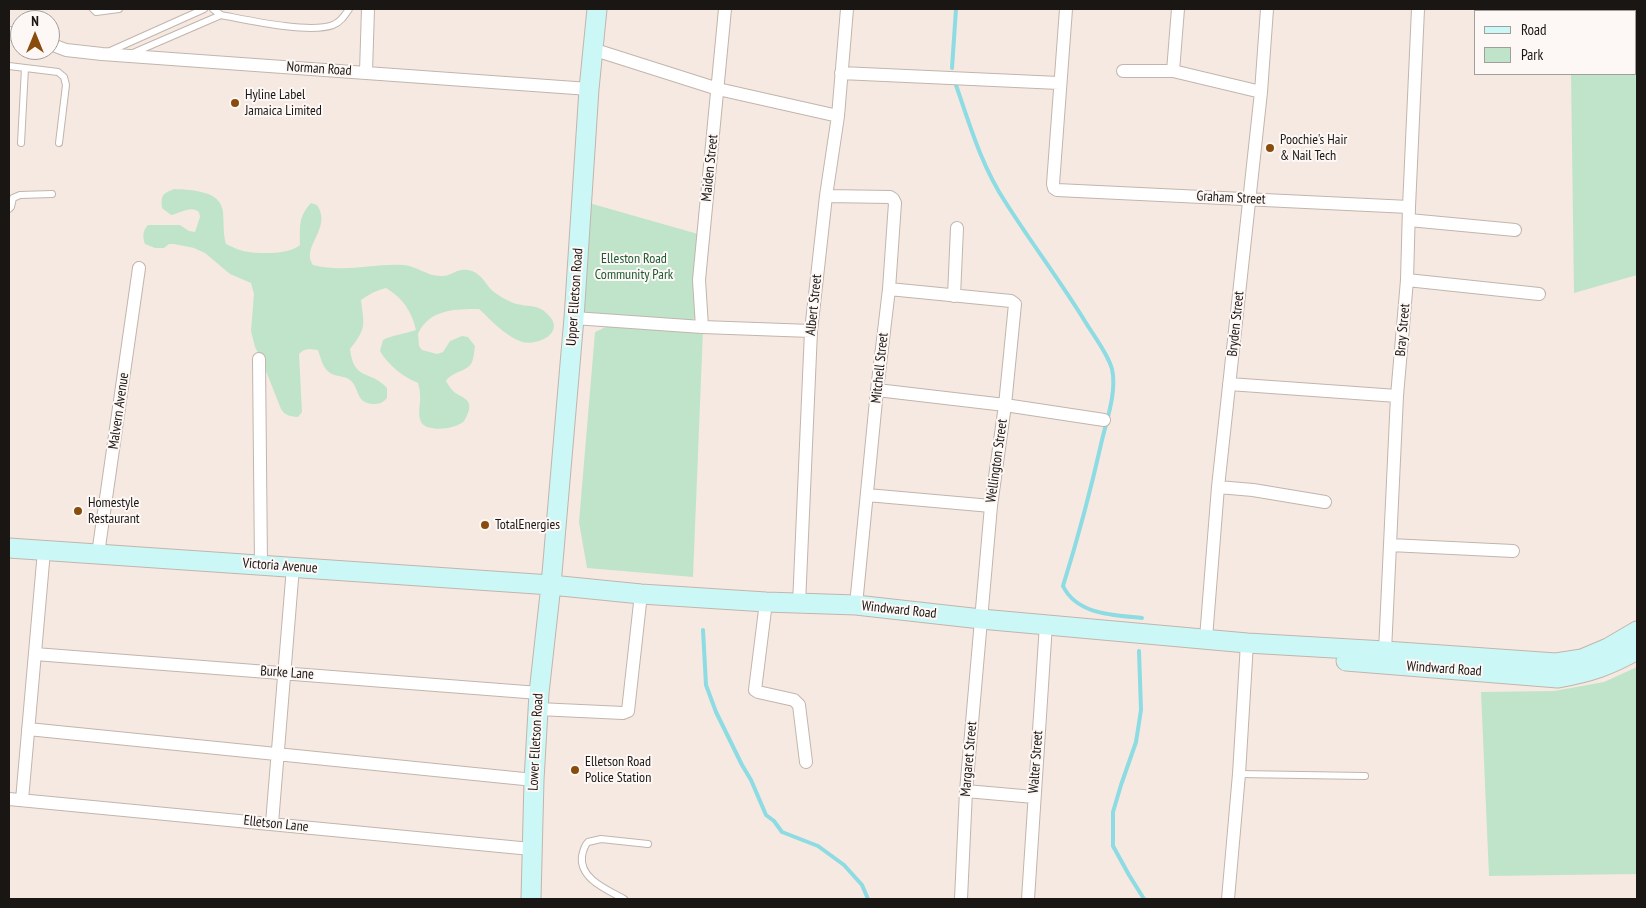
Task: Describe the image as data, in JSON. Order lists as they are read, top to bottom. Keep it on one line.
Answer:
{"streets":{"main road":["Upper Elletson Road","Victoria Avenue","Windward Road","Lower Elletson Road"],"street":["Norman Road","Maiden Street","Graham Street","Albert Street","Bryden Street","Bray Street","Mitchell Street","Malvern Avenue","Wellington Street","Burke Lane","Margaret Street","Walter Street","Elletson Lane"]},"crossings":[["Norman Road","Upper Elletson Road"],["Graham Street","Bryden Street"],["Graham Street","Bray Street"],["Upper Elletson Road","Victoria Avenue"],["Upper Elletson Road","Windward Road"],["Upper Elletson Road","Lower Elletson Road"],["Albert Street","Mitchell Street"],["Albert Street","Windward Road"],["Bryden Street","Windward Road"],["Bray Street","Windward Road"],["Mitchell Street","Windward Road"],["Malvern Avenue","Victoria Avenue"],["Wellington Street","Windward Road"],["Wellington Street","Margaret Street"],["Victoria Avenue","Windward Road"],["Victoria Avenue","Lower Elletson Road"],["Windward Road","Burke Lane"],["Windward Road","Lower Elletson Road"],["Windward Road","Margaret Street"],["Windward Road","Walter Street"],["Burke Lane","Lower Elletson Road"],["Lower Elletson Road","Elletson Lane"]],"parks":["Elleston Road Community Park"],"places":["Hyline Label Jamaica Limited","Poochie's Hair & Nail Tech","Homestyle Restaurant","TotalEnergies","Elletson Road Police Station"],"legend":["Road","Park"],"north":"top"}
